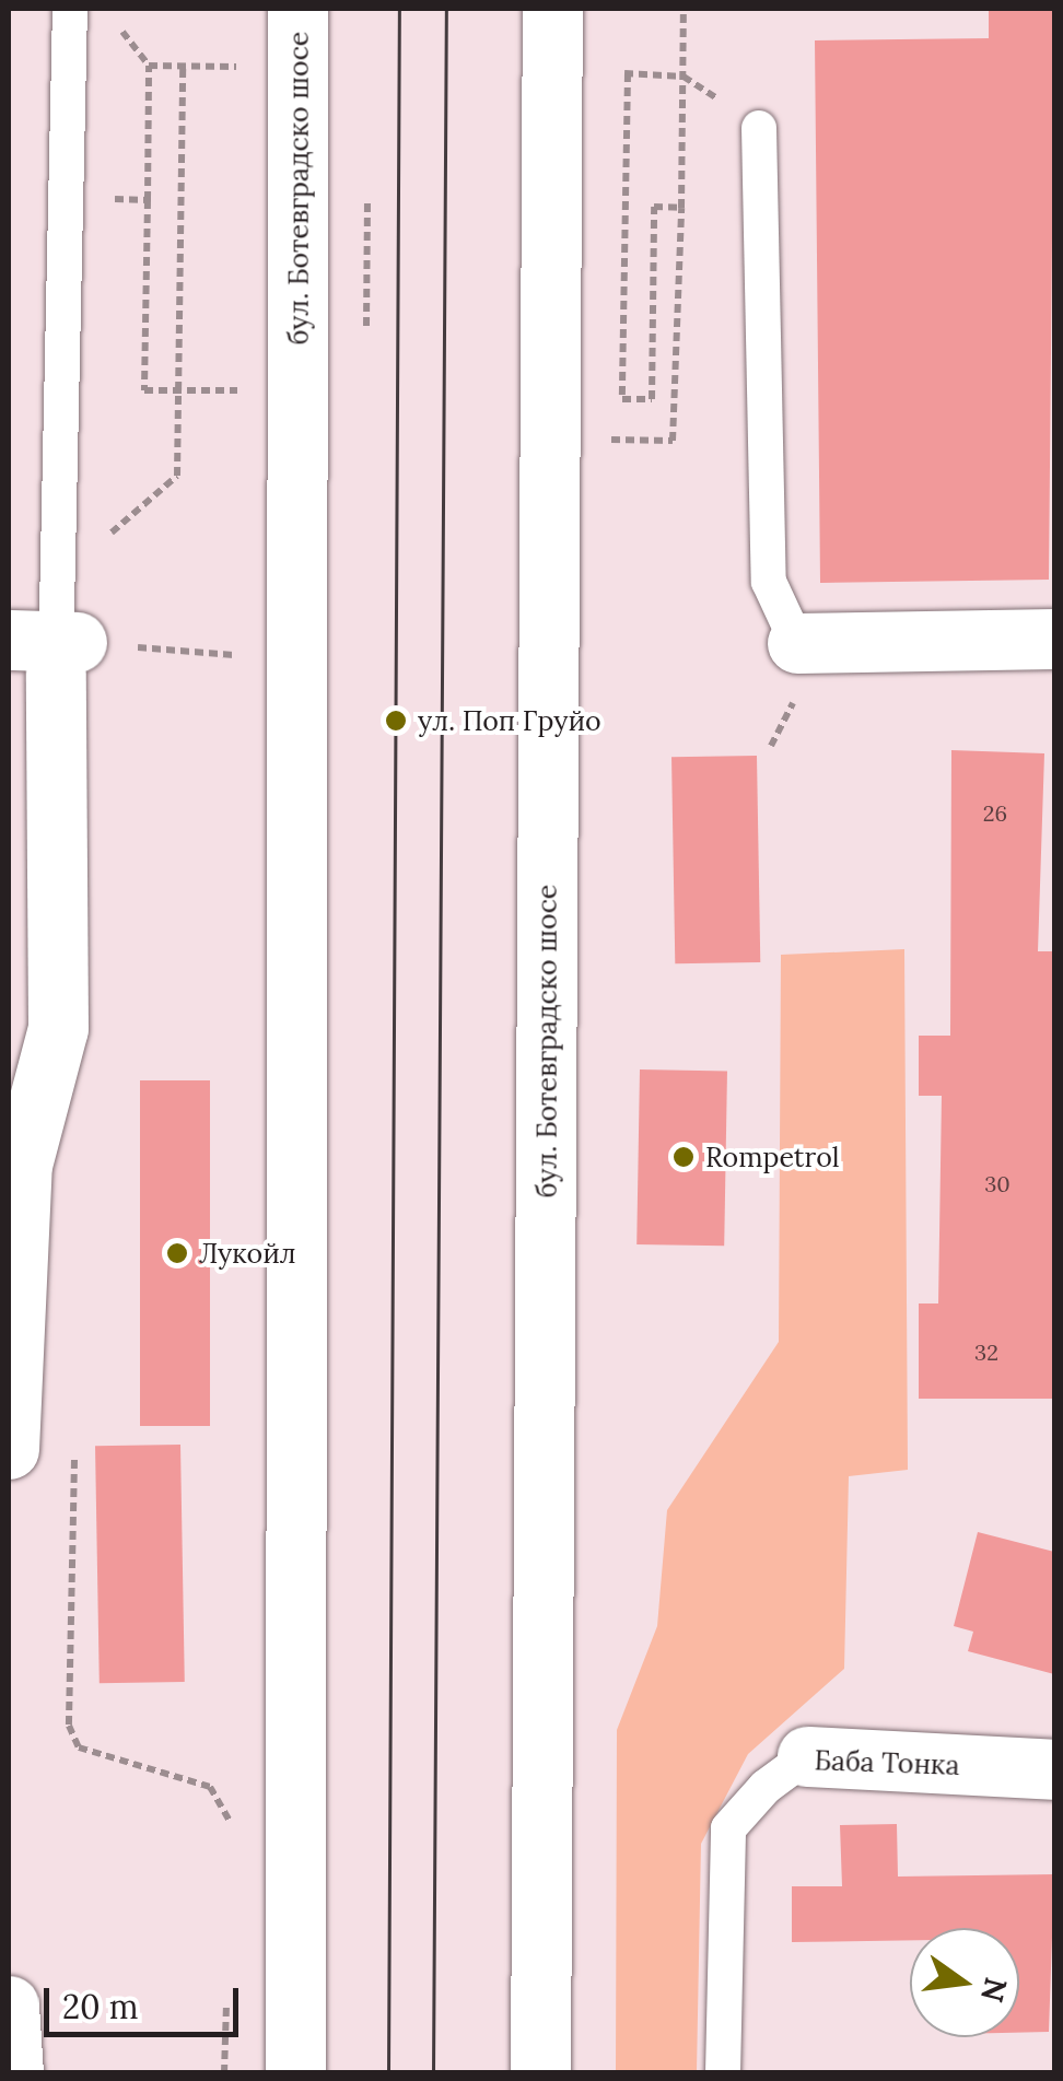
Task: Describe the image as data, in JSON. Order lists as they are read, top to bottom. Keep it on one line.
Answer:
{"streets":{"main road":["бул. Ботевградско шосе","Баба Тонка"]},"places":["ул. Поп Груйо","Rompetrol","Лукойл"],"house_numbers":["26","30","32"],"scale_bar":"20 m","north":"right"}
